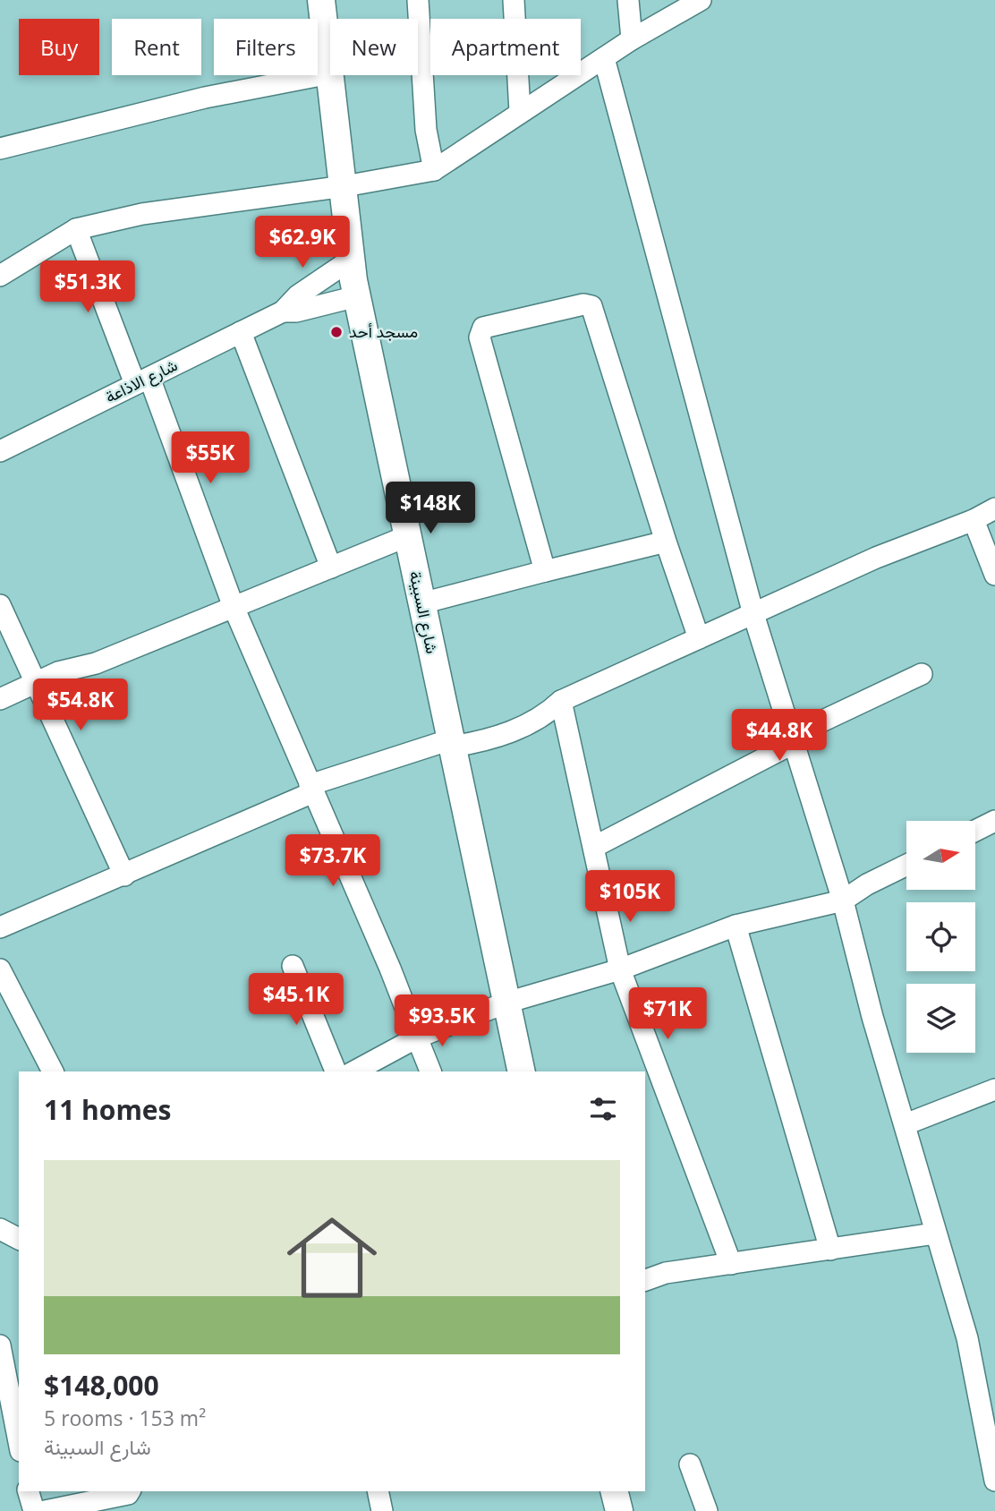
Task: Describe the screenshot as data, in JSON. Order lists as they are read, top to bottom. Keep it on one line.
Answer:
{"streets":{"main road":["شارع السبينة"],"street":["شارع الاذاعة"]},"crossings":[["شارع الاذاعة","شارع السبينة"]],"places":["مسجد أحد"],"north":"right","page":{"chip":["Buy","Rent","Filters","New","Apartment"],"price":["$62.9K","$51.3K","$55K","$148K","$54.8K","$44.8K","$73.7K","$105K","$45.1K","$71K","$93.5K"],"heading":"11 homes","list":[{"name":"$148,000","note":"5 rooms · 153 m² · شارع السبينة"}]}}
